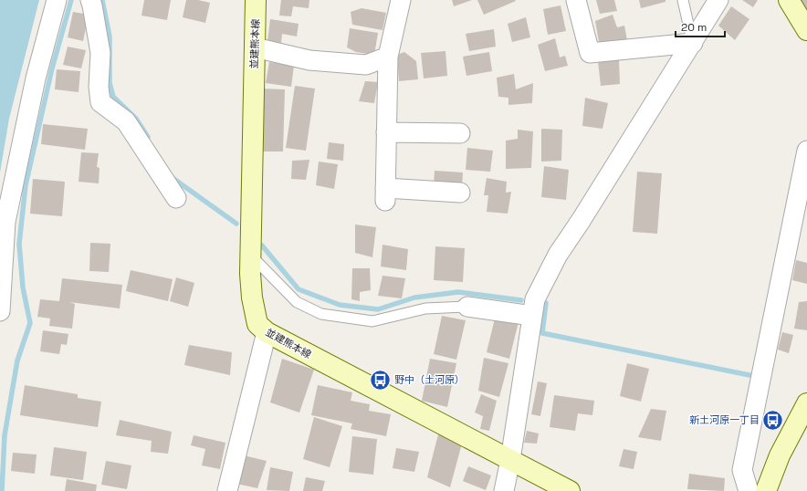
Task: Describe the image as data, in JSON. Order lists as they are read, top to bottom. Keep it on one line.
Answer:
{"streets":{"main road":["並建熊本線"]},"places":{"bus stop":["野中（土河原）","新土河原一丁目"]},"scale_bar":"20 m"}
